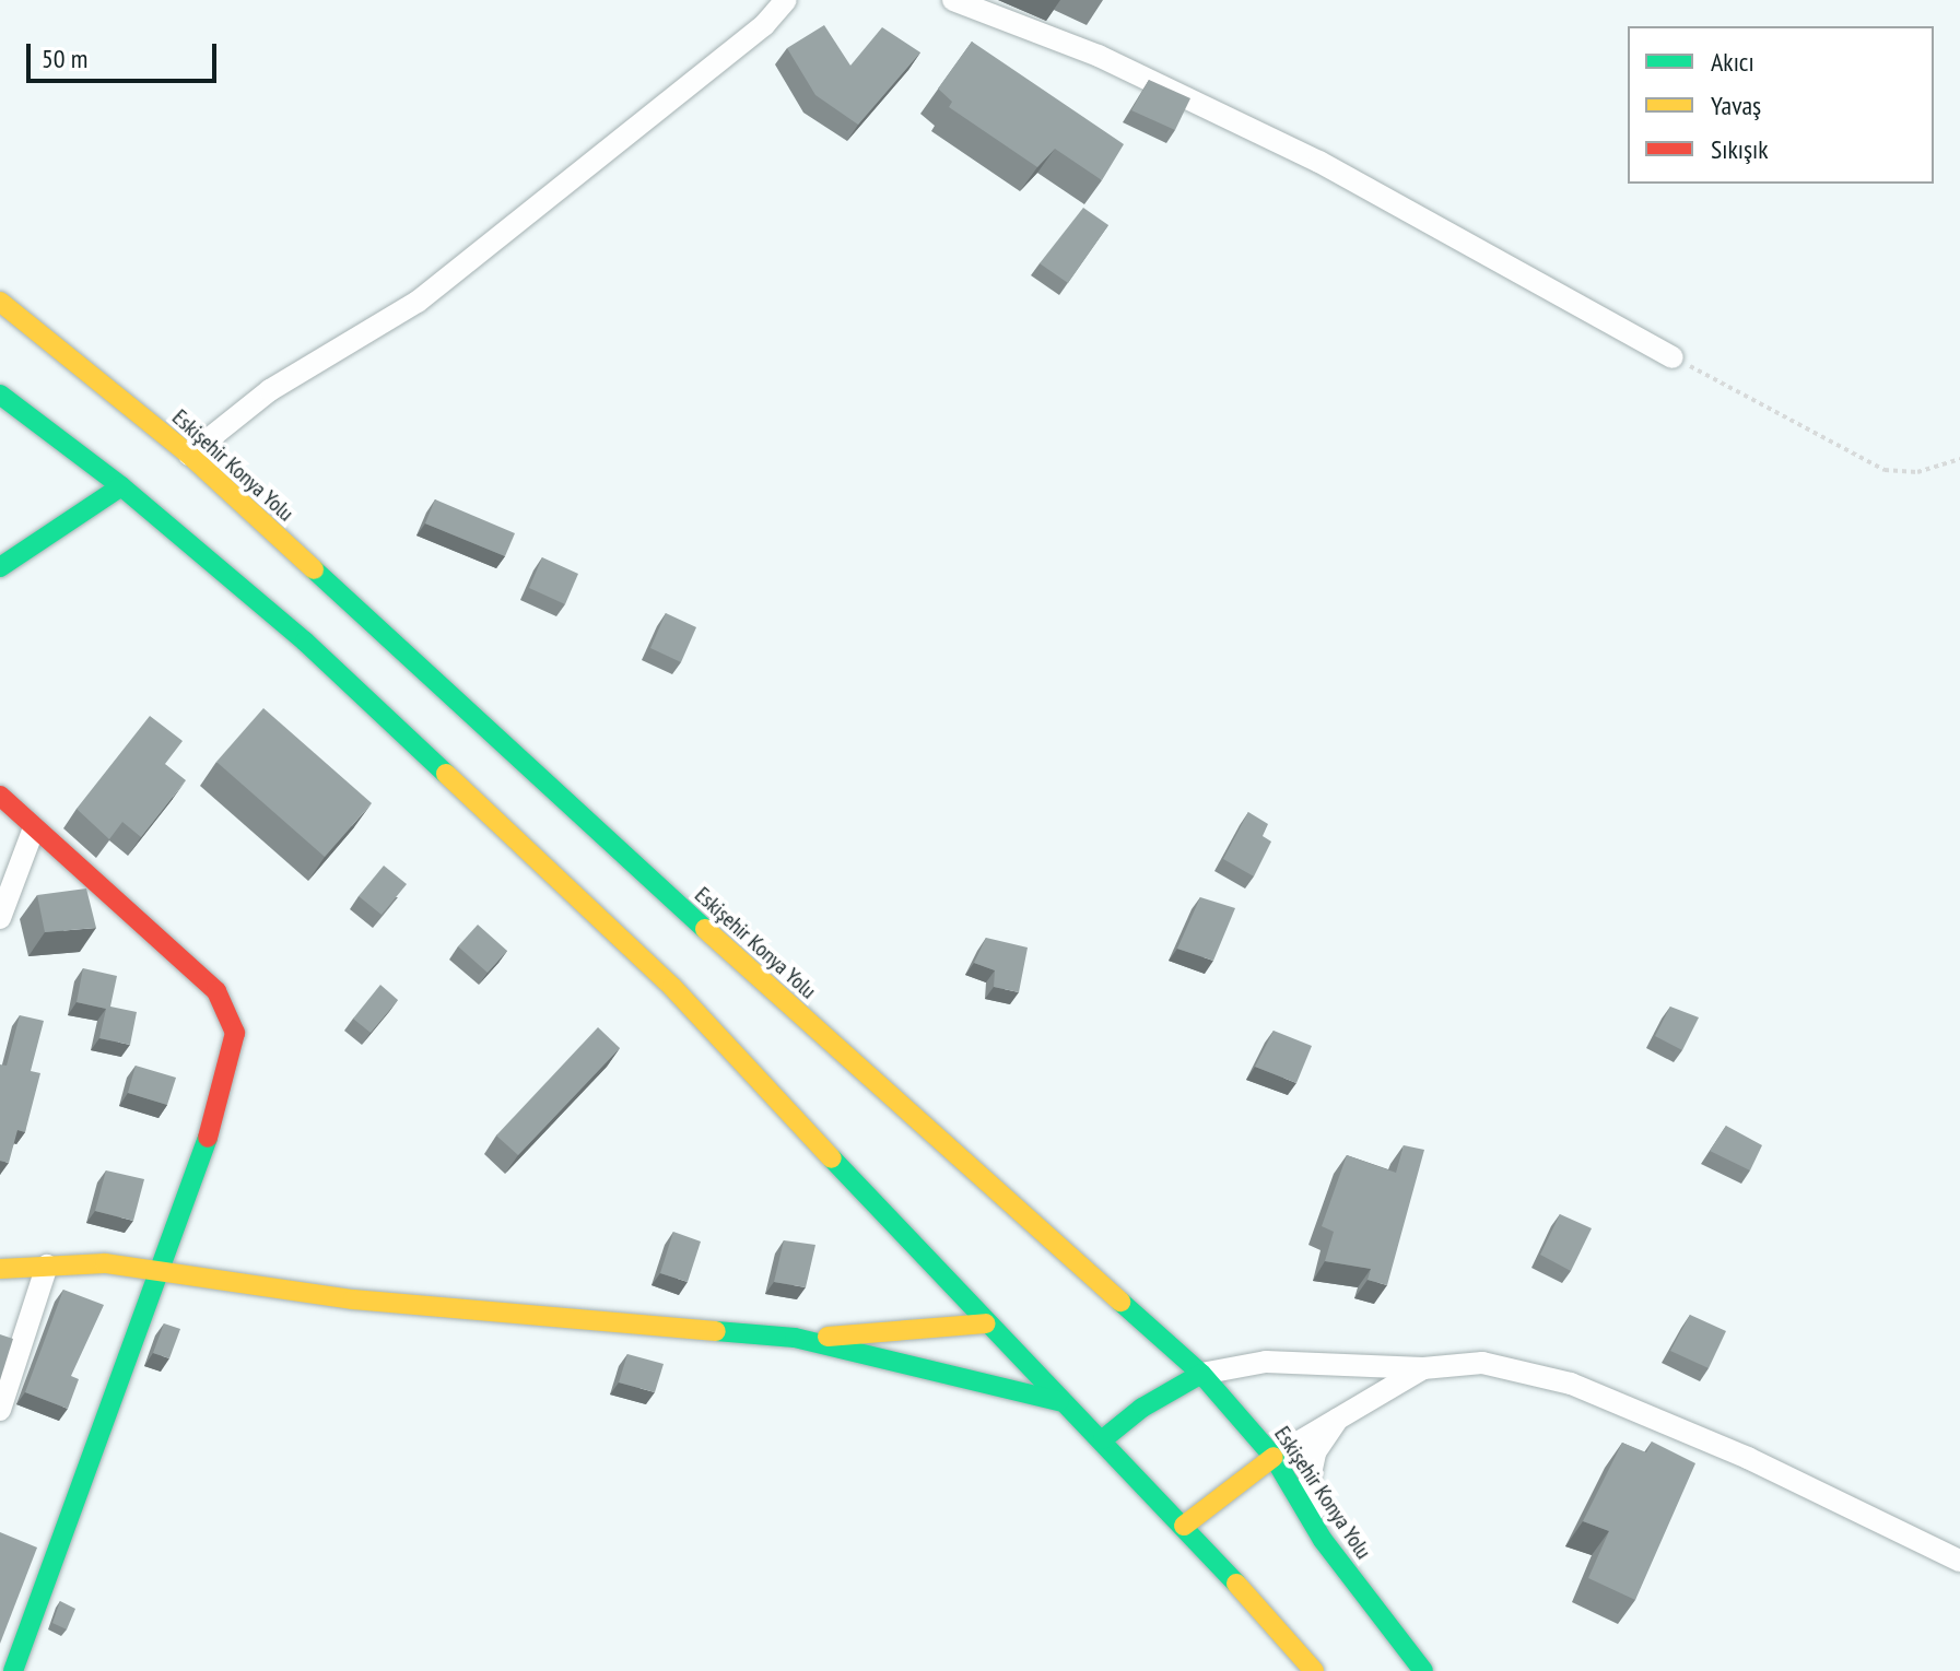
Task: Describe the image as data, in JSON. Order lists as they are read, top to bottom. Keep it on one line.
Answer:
{"streets":{"main road":["Eskişehir Konya Yolu"]},"legend":["Akıcı","Yavaş","Sıkışık"],"scale_bar":"50 m"}
